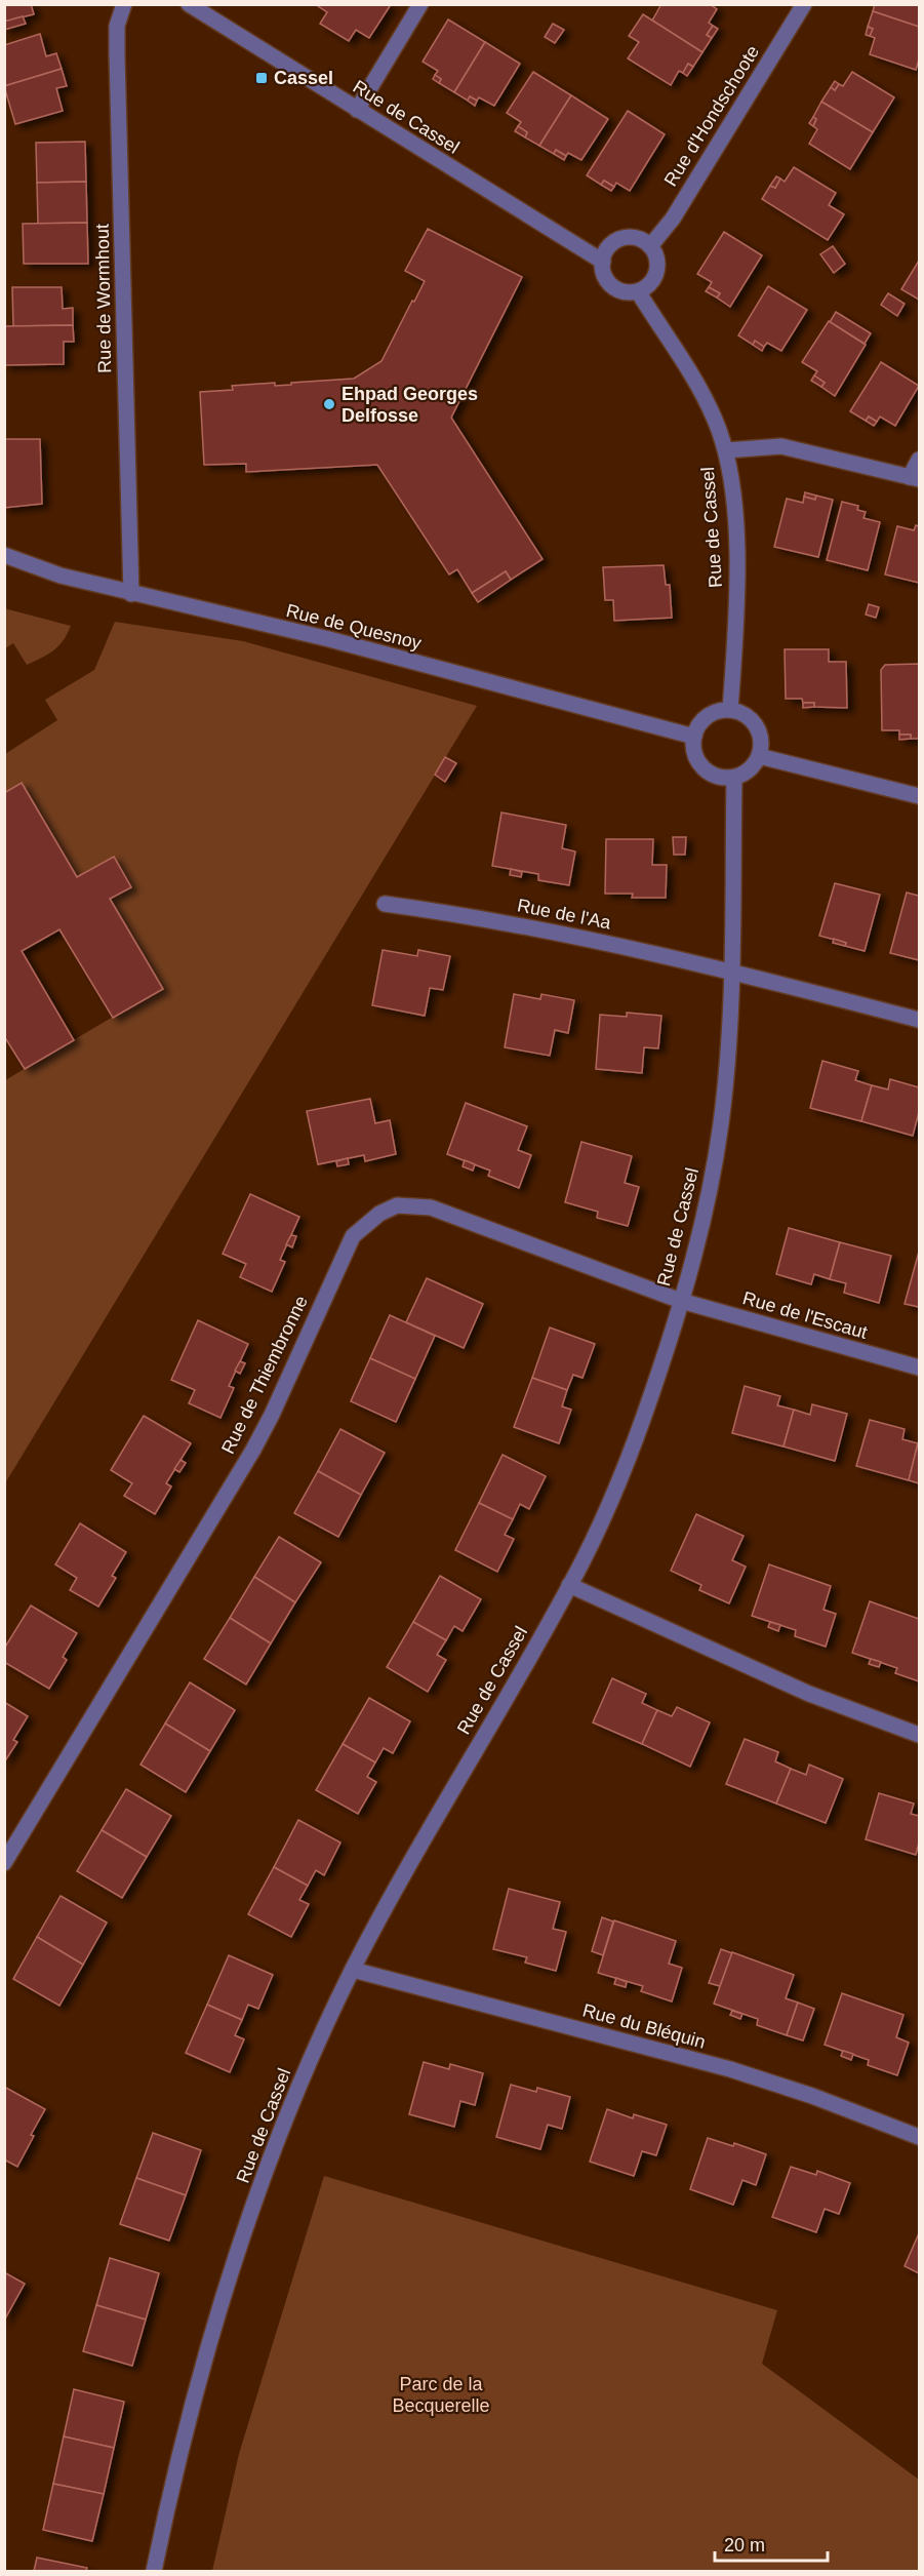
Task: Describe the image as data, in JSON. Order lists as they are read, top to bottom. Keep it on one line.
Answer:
{"streets":{"street":["Rue d'Hondschoote","Rue de Cassel","Rue de Wormhout","Rue de Quesnoy","Rue de l'Aa","Rue de l'Escaut","Rue de Thiembronne","Rue du Bléquin"]},"crossings":[["Rue d'Hondschoote","Rue de Cassel"],["Rue de Cassel","Rue de Quesnoy"],["Rue de Cassel","Rue de l'Aa"],["Rue de Cassel","Rue de l'Escaut"],["Rue de Cassel","Rue de Thiembronne"],["Rue de Cassel","Rue du Bléquin"],["Rue de Wormhout","Rue de Quesnoy"],["Rue de l'Escaut","Rue de Thiembronne"]],"parks":["Parc de la Becquerelle"],"places":{"transit":["Cassel"],"other":["Ehpad Georges Delfosse"]},"scale_bar":"20 m"}
